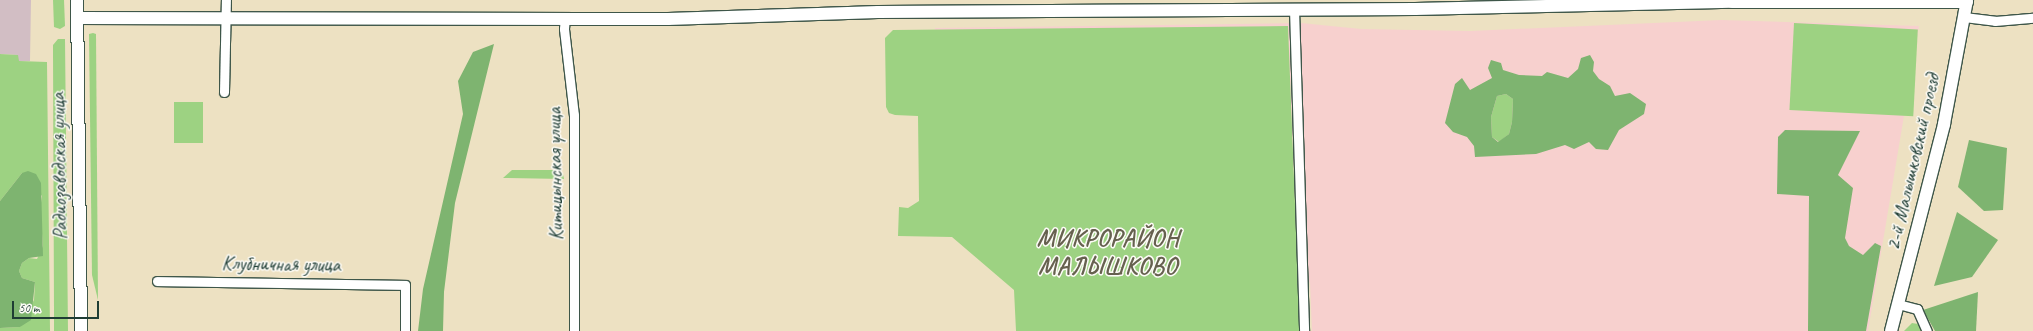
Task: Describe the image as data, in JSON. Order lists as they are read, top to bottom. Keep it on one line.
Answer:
{"streets":{"street":["2-й Малышковский проезд","Радиозаводская улица","Китицынская улица","Клубничная улица"]},"districts":["МИКРОРАЙОН МАЛЫШКОВО"],"scale_bar":"50 m"}
